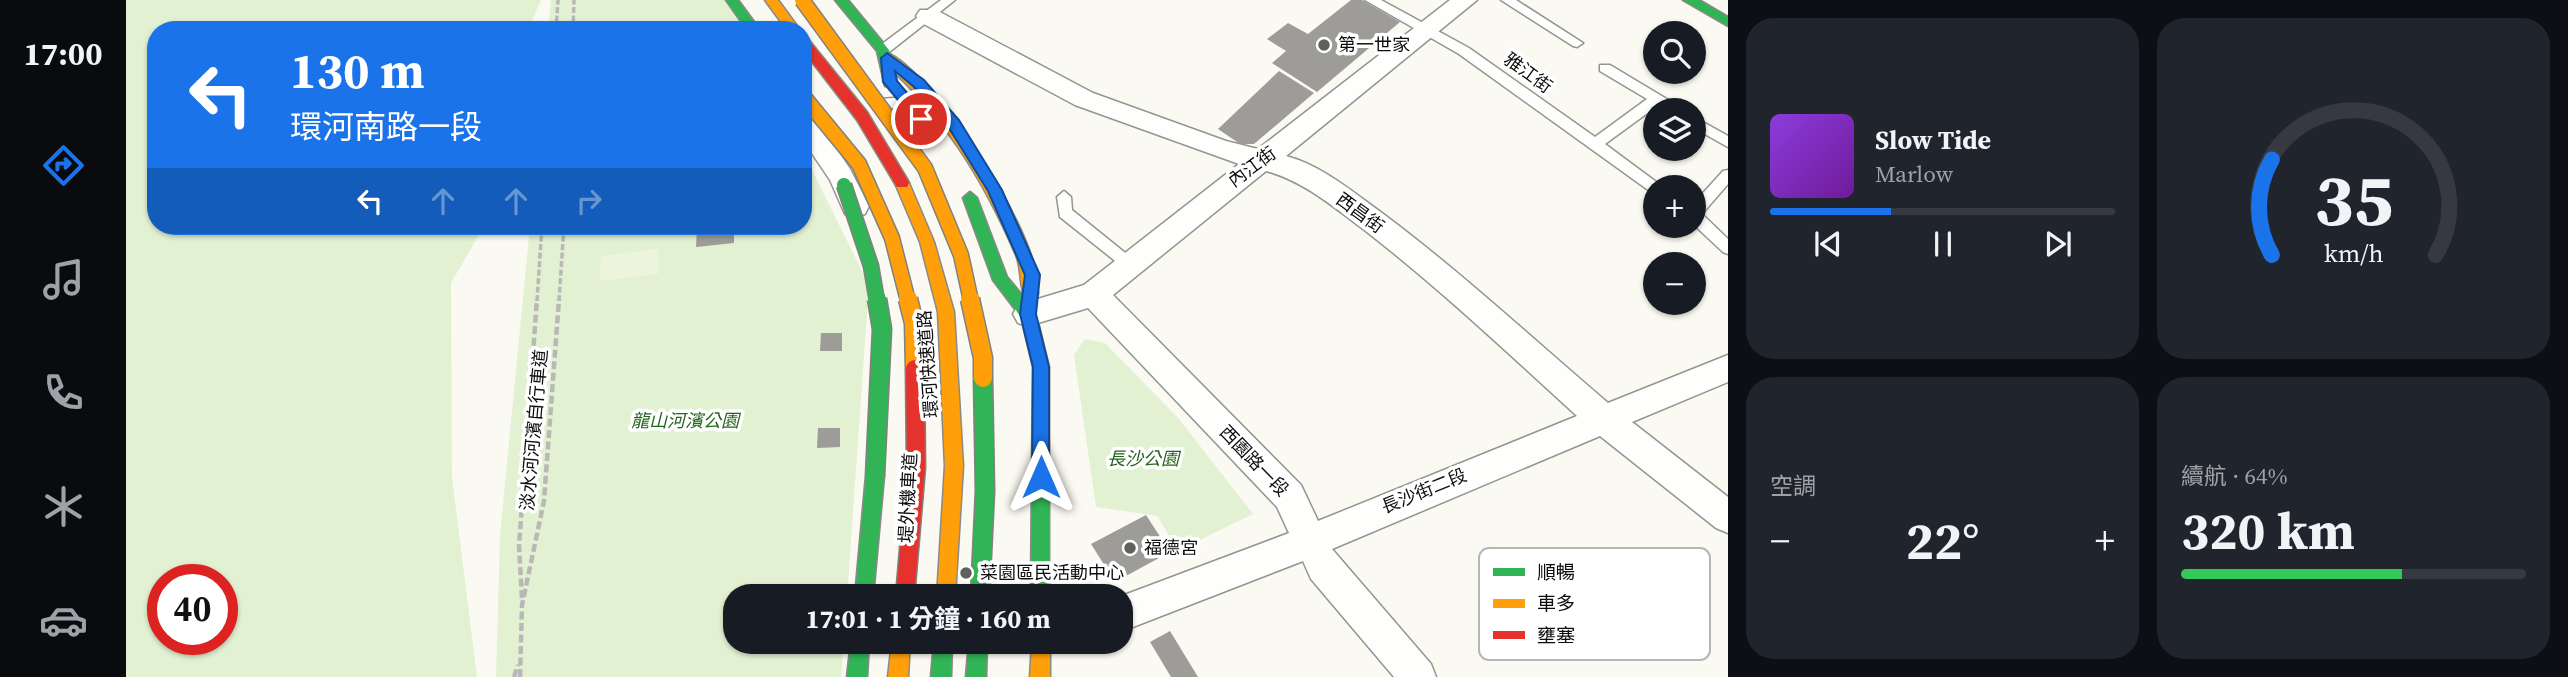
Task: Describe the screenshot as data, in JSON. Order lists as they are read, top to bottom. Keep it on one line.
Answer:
{"streets":{"main road":["環河快速道路"],"street":["內江街","西昌街","西園路一段","長沙街二段","堤外機車道"],"lane":["雅江街"],"path":["淡水河河濱自行車道"]},"crossings":[["雅江街","內江街"],["內江街","西昌街"],["內江街","西園路一段"],["西昌街","長沙街二段"],["西園路一段","長沙街二段"]],"parks":["龍山河濱公園","長沙公園"],"places":["第一世家","福德宮","菜園區民活動中心"],"legend":["順暢","車多","壅塞"],"page":{"tabs":"17:00","map_buttons":["+","−"],"turn":["130 m","環河南路一段"],"song":["Slow Tide","Marlow"],"tile":["空調",["續航 · 64%","320 km"]],"heat":["−","22°","+"],"limit":"40","trip":"17:01 · 1 分鐘 · 160 m","gauge":["35","km/h"]}}
